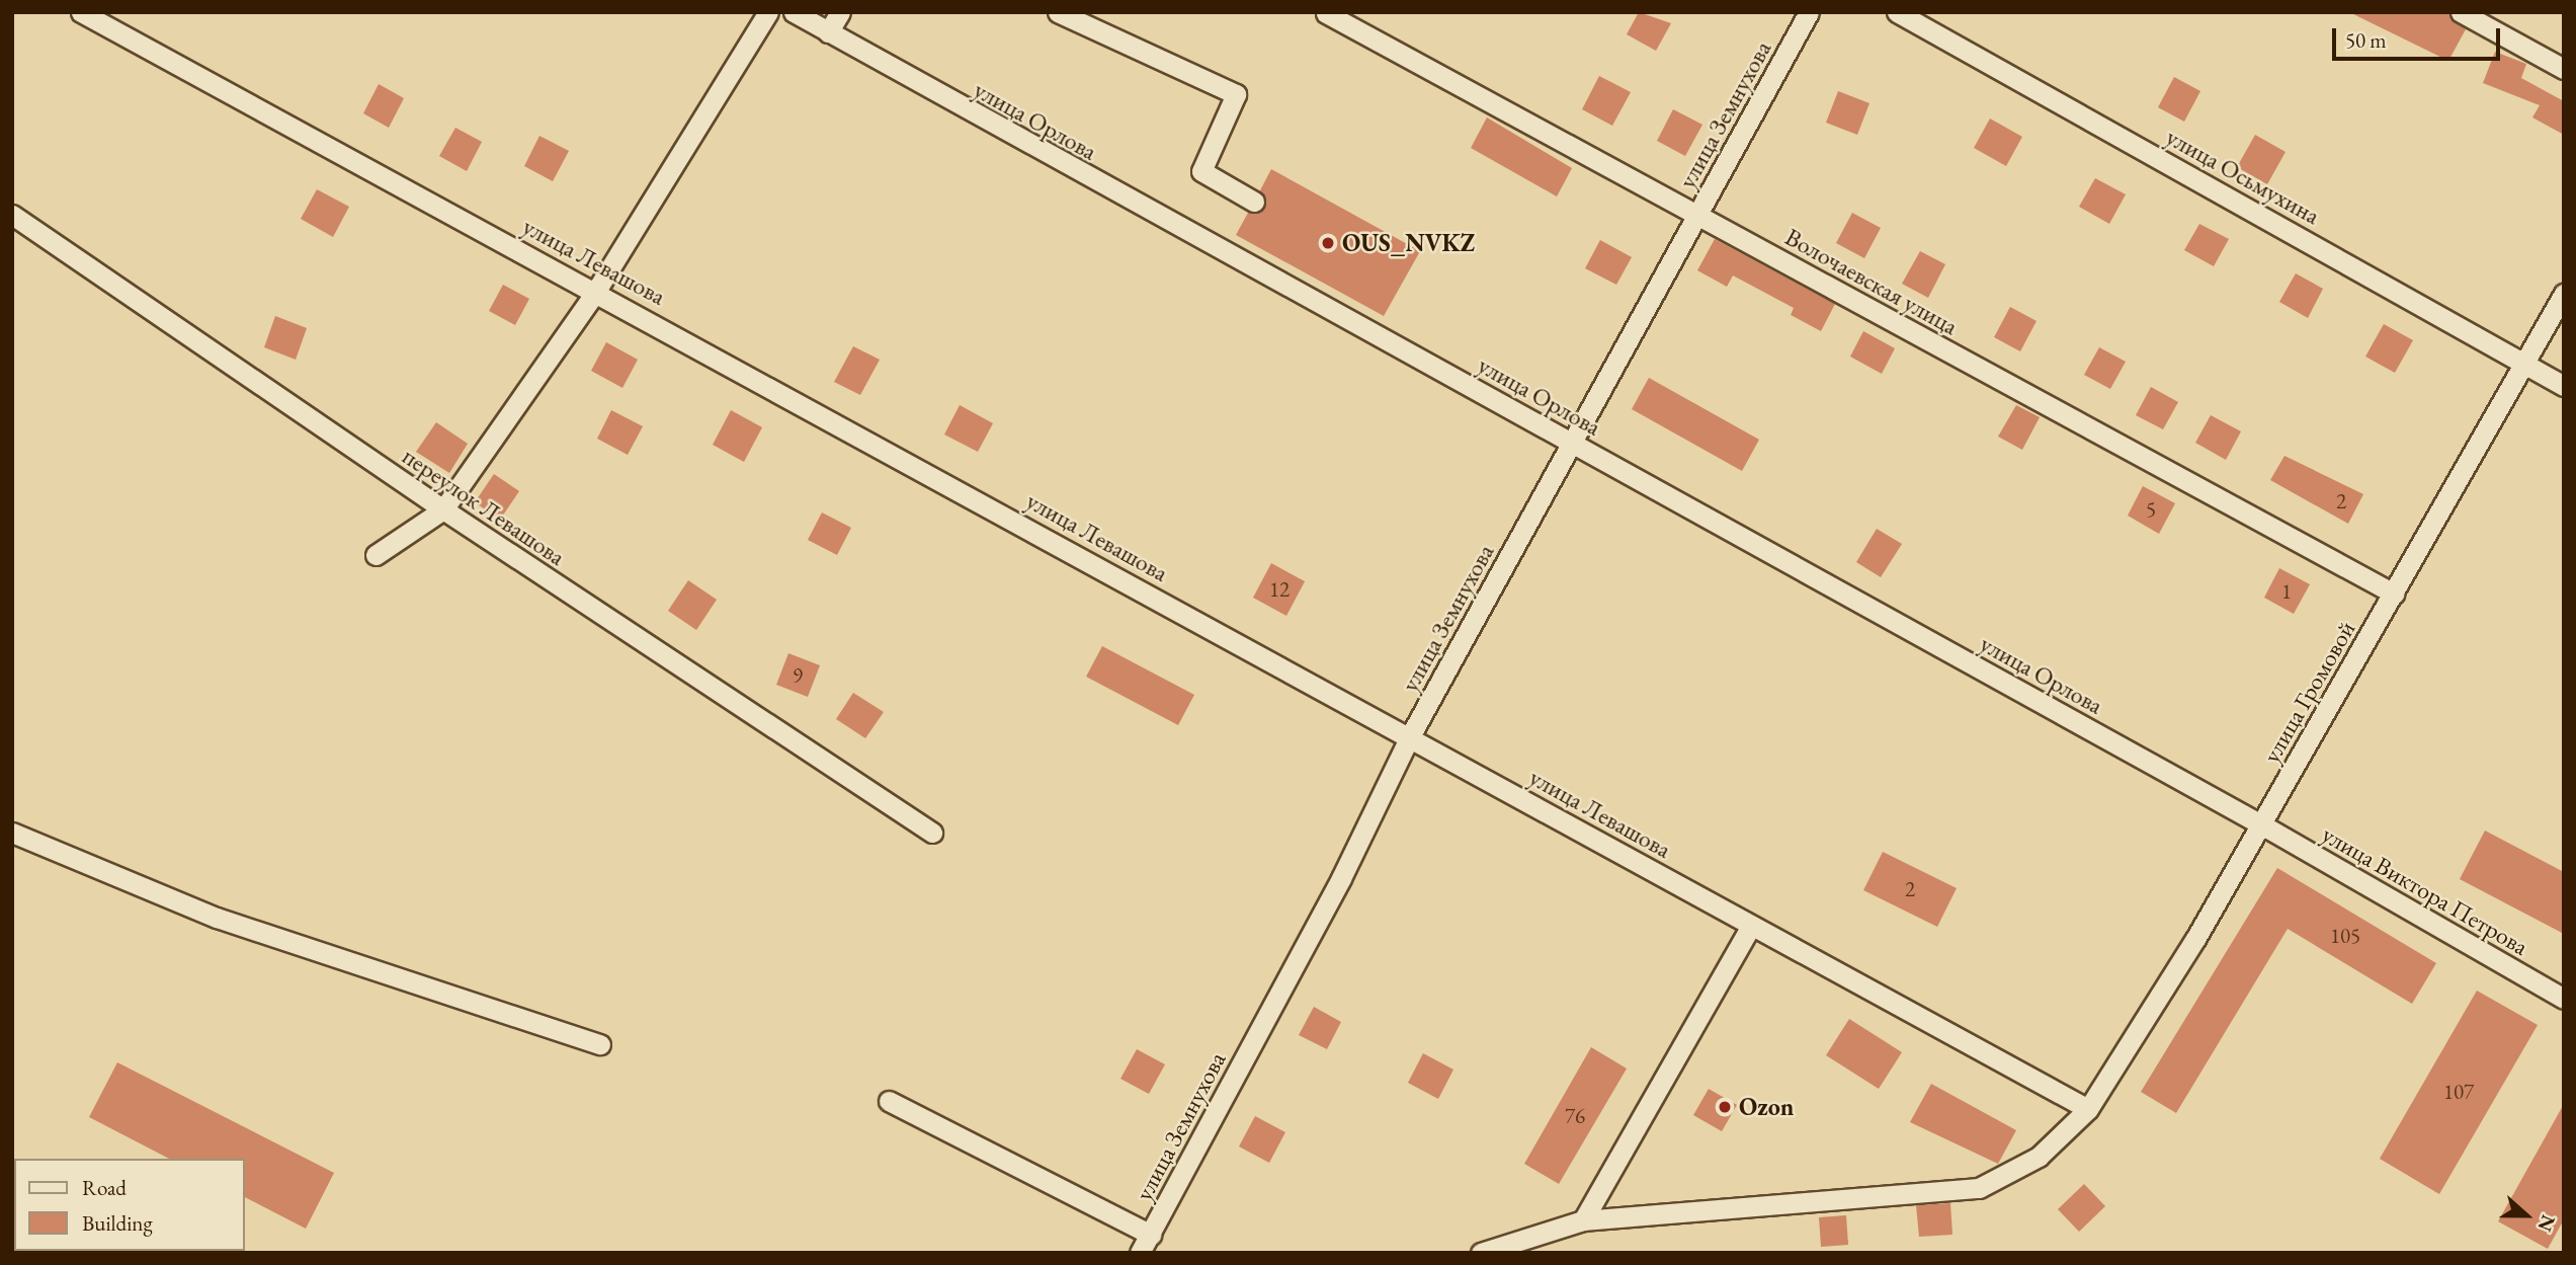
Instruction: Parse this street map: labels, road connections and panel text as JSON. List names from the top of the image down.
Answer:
{
  "streets": {
    "street": [
      "улица Земнухова",
      "улица Орлова",
      "улица Осьмухина",
      "улица Левашова",
      "Волочаевская улица",
      "переулок Левашова",
      "улица Громовой",
      "улица Виктора Петрова"
    ]
  },
  "crossings": [
    ["улица Земнухова", "улица Орлова"],
    ["улица Земнухова", "улица Левашова"],
    ["улица Земнухова", "Волочаевская улица"],
    ["улица Орлова", "улица Громовой"],
    ["улица Орлова", "улица Виктора Петрова"],
    ["улица Осьмухина", "улица Громовой"],
    ["улица Левашова", "улица Громовой"],
    ["Волочаевская улица", "улица Громовой"],
    ["улица Громовой", "улица Виктора Петрова"]
  ],
  "places": ["OUS_NVKZ", "Ozon"],
  "house_numbers": [
    "2",
    "5",
    "12",
    "1",
    "9",
    "2",
    "105",
    "107",
    "76"
  ],
  "legend": ["Road", "Building"],
  "scale_bar": "50 m",
  "north": "right"
}
